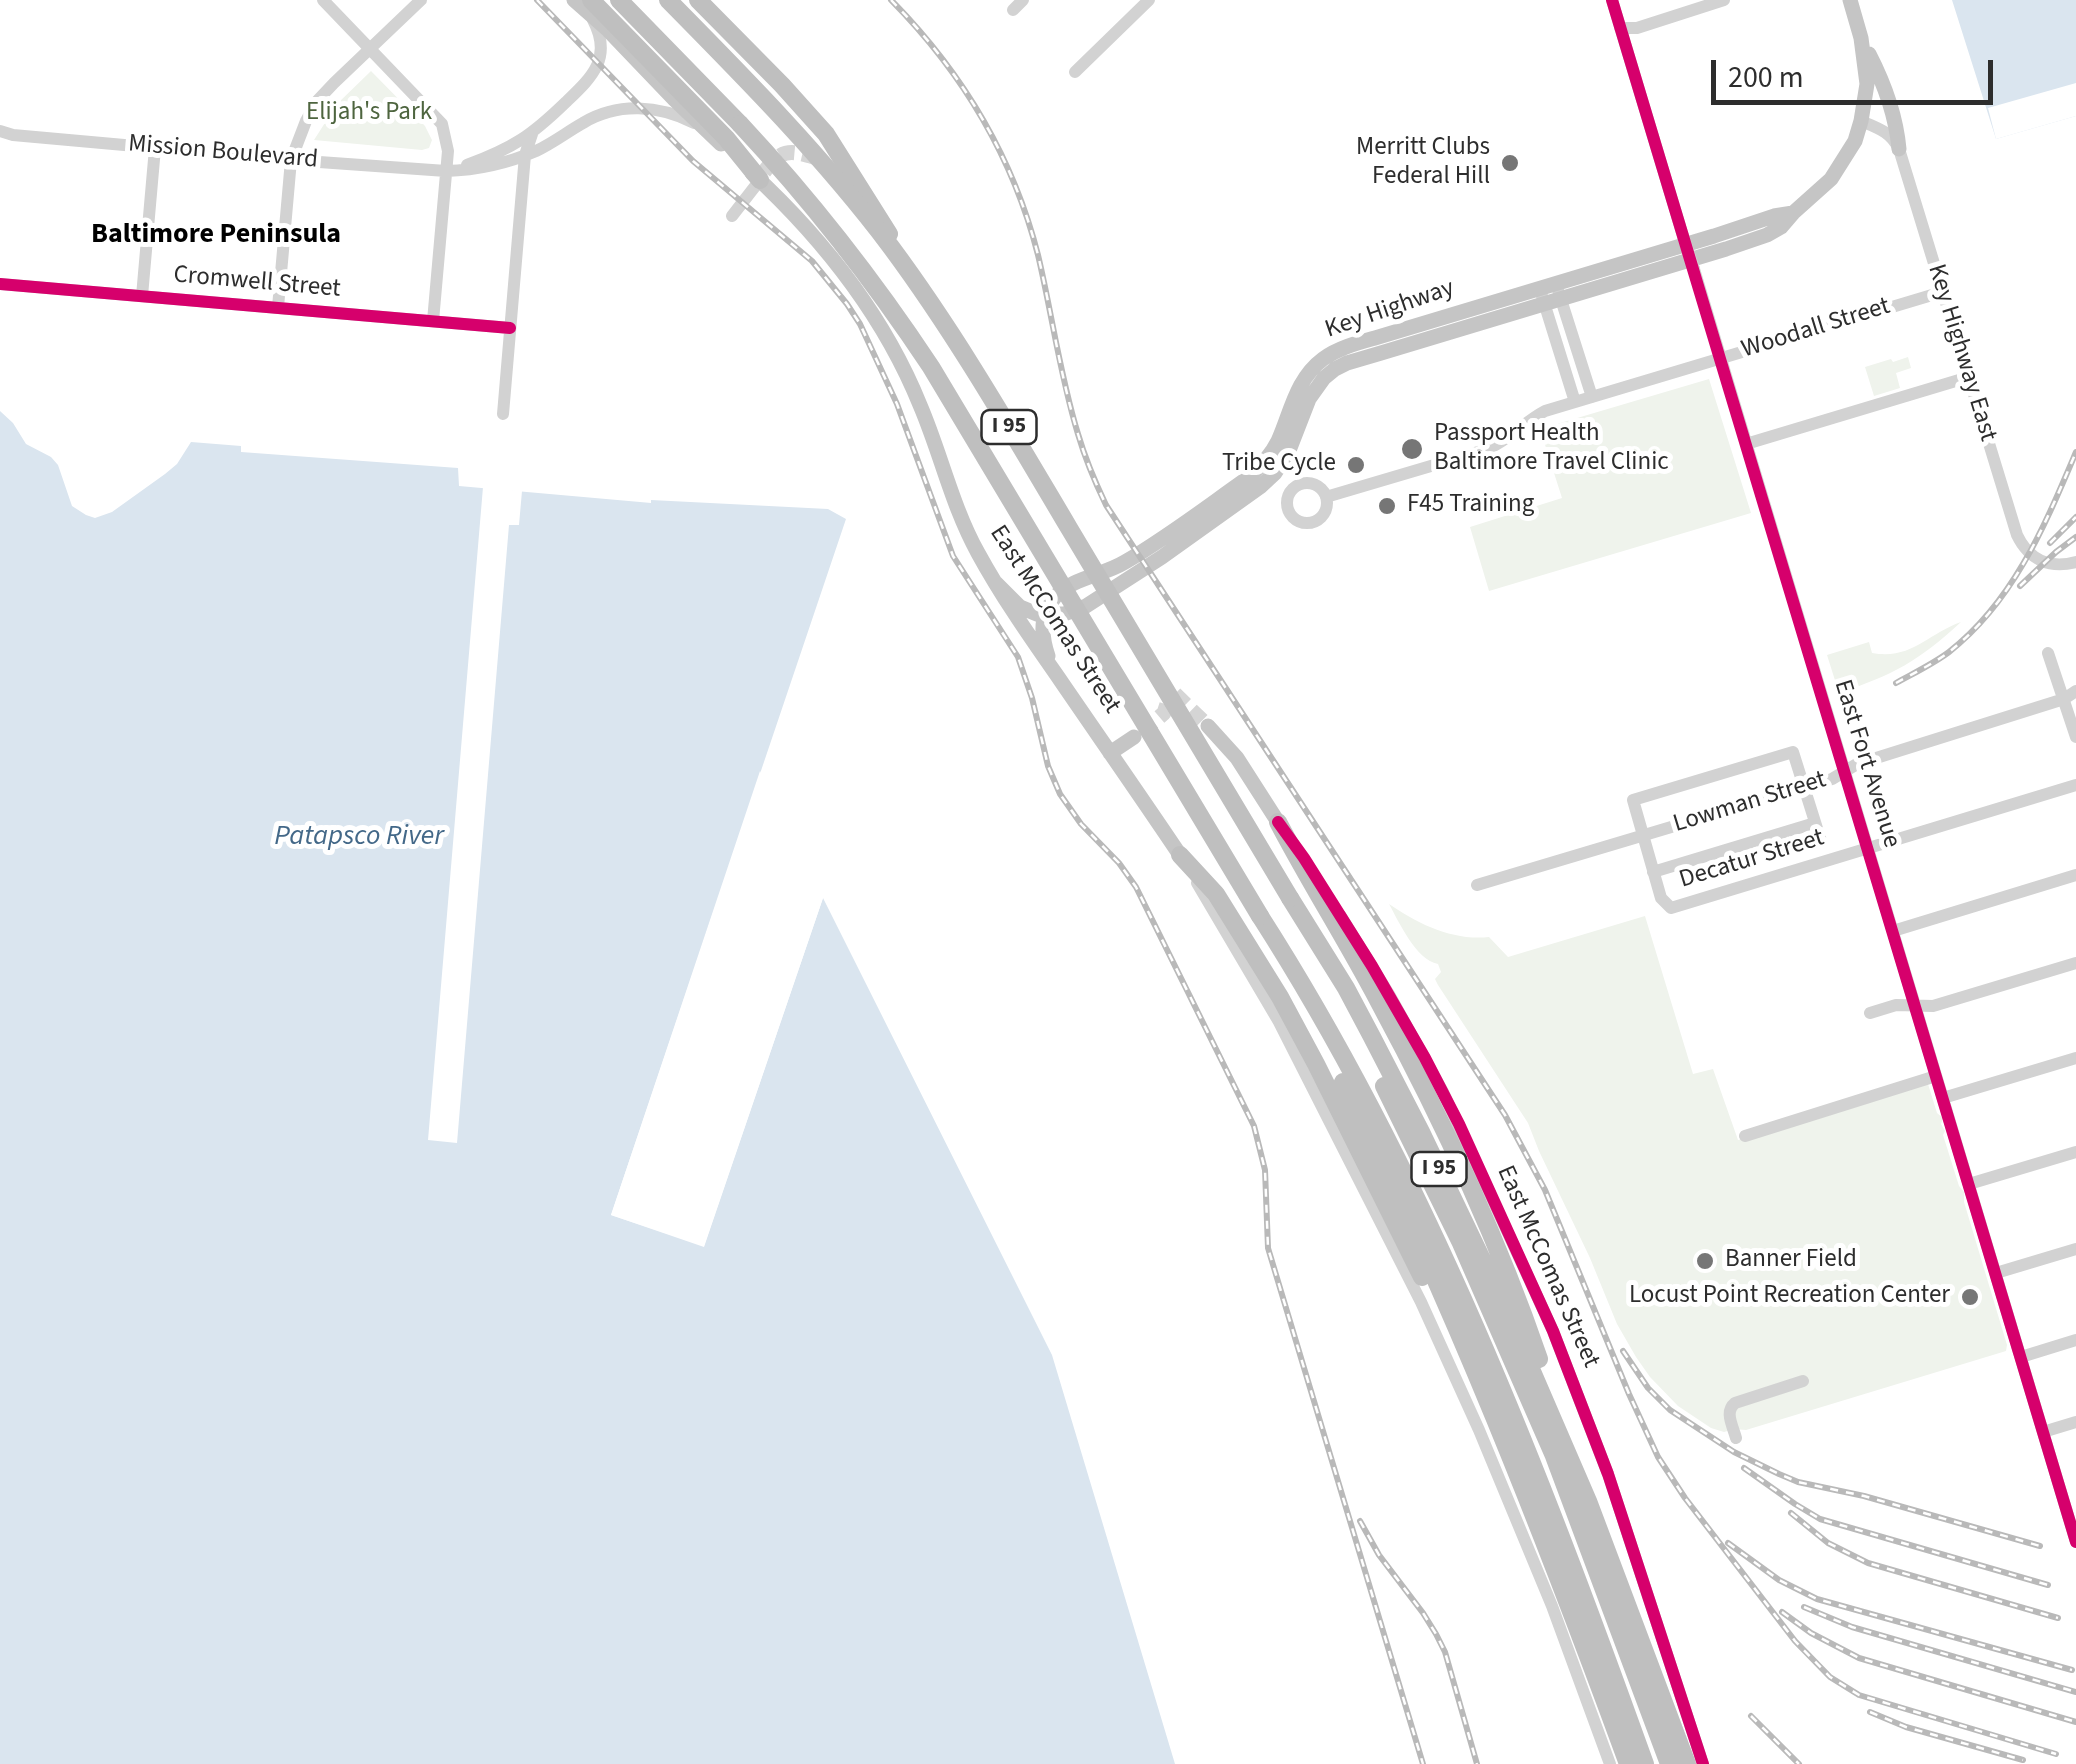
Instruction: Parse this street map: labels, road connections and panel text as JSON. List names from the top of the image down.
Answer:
{
  "streets": {
    "highway": ["I 95"],
    "main road": ["Key Highway", "East McComas Street"],
    "street": [
      "Mission Boulevard",
      "Cromwell Street",
      "Woodall Street",
      "Key Highway East",
      "East Fort Avenue",
      "Lowman Street",
      "Decatur Street"
    ]
  },
  "crossings": [
    ["Mission Boulevard", "East McComas Street"],
    ["Woodall Street", "Key Highway East"],
    ["Woodall Street", "East Fort Avenue"],
    ["East Fort Avenue", "Lowman Street"],
    ["East Fort Avenue", "Decatur Street"]
  ],
  "districts": ["Baltimore Peninsula"],
  "water": ["Patapsco River"],
  "parks": ["Elijah's Park"],
  "places": [
    "Merritt Clubs Federal Hill",
    "Passport Health Baltimore Travel Clinic",
    "Tribe Cycle",
    "F45 Training",
    "Banner Field",
    "Locust Point Recreation Center"
  ],
  "scale_bar": "200 m"
}
